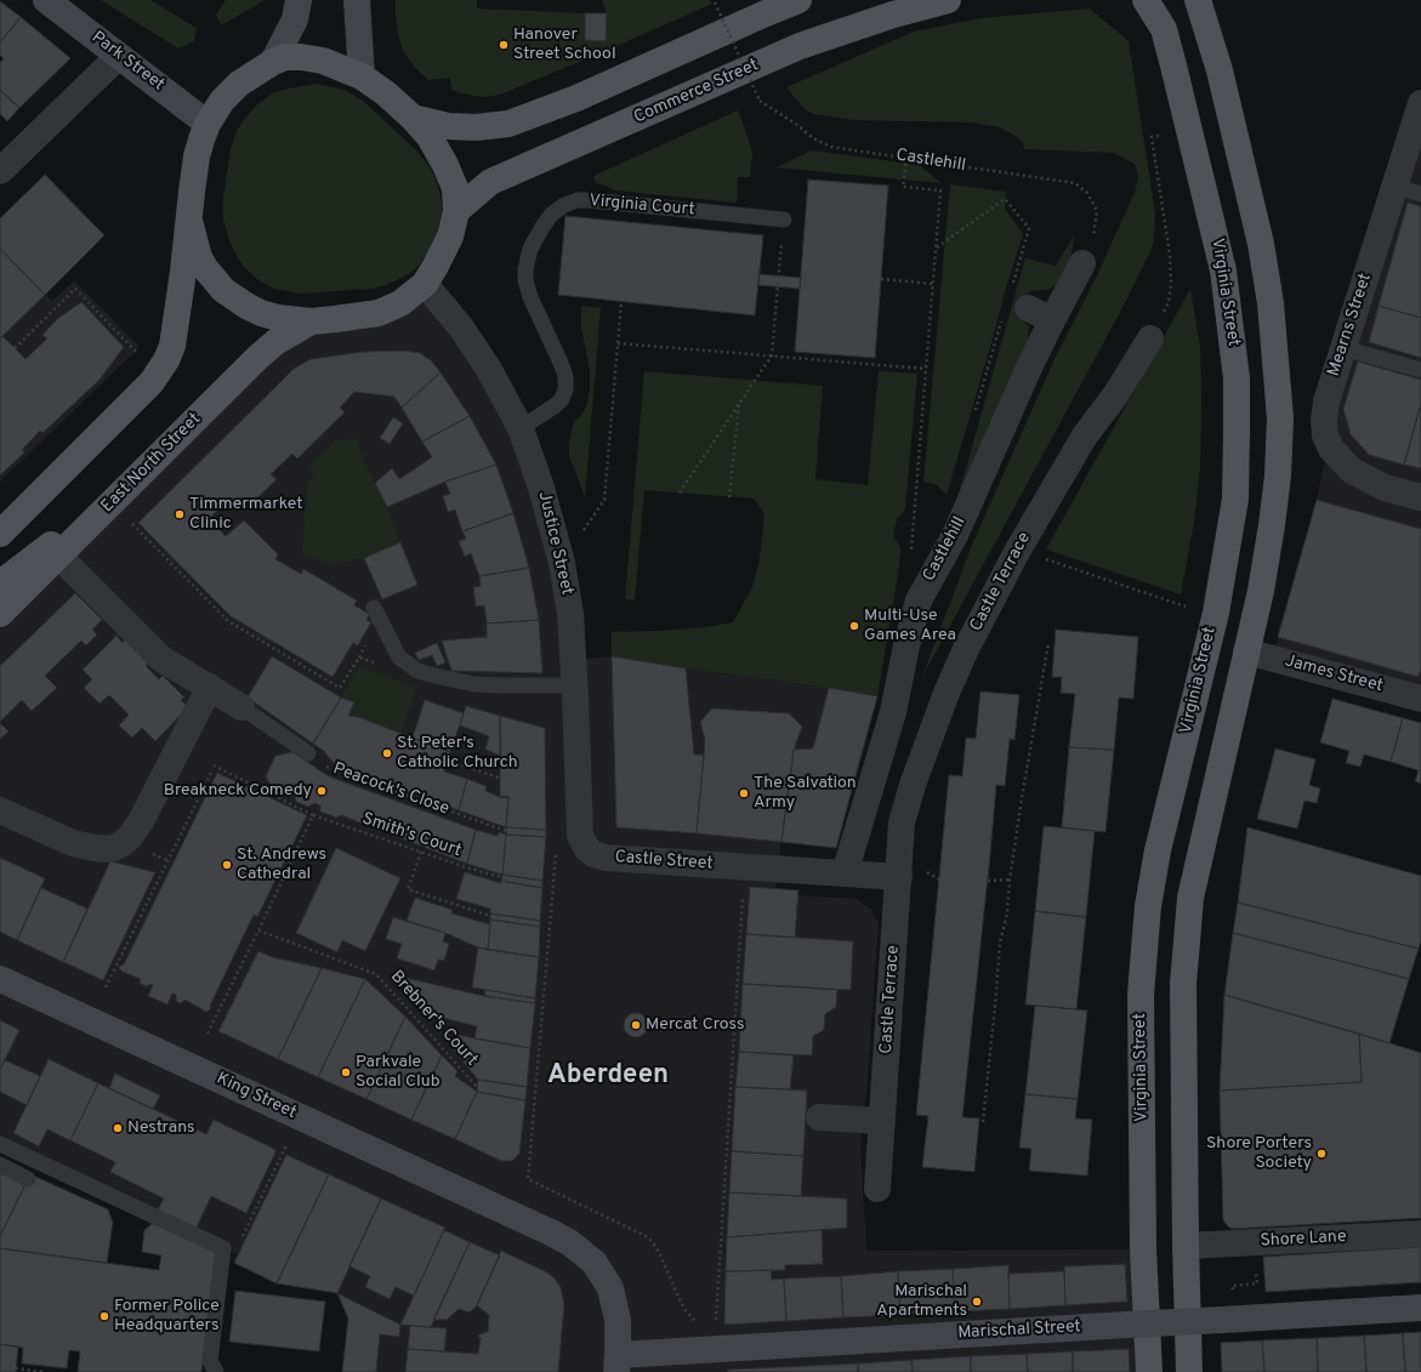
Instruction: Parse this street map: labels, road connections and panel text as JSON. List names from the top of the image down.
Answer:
{
  "streets": {
    "main road": ["Commerce Street", "Virginia Street", "East North Street"],
    "street": [
      "Park Street",
      "Castlehill",
      "Mearns Street",
      "Justice Street",
      "Castle Terrace",
      "James Street",
      "Castle Street",
      "King Street",
      "Shore Lane",
      "Marischal Street"
    ],
    "lane": ["Virginia Court"],
    "path": ["Peacock's Close", "Smith's Court", "Brebner's Court"]
  },
  "crossings": [
    ["Virginia Court", "Justice Street"],
    ["Justice Street", "Castle Street"],
    ["King Street", "Marischal Street"]
  ],
  "districts": ["Aberdeen"],
  "places": [
    "Hanover Street School",
    "Timmermarket Clinic",
    "Multi-Use Games Area",
    "St. Peter's Catholic Church",
    "Breakneck Comedy",
    "The Salvation Army",
    "St. Andrews Cathedral",
    "Mercat Cross",
    "Parkvale Social Club",
    "Nestrans",
    "Shore Porters Society",
    "Marischal Apartments",
    "Former Police Headquarters"
  ]
}
